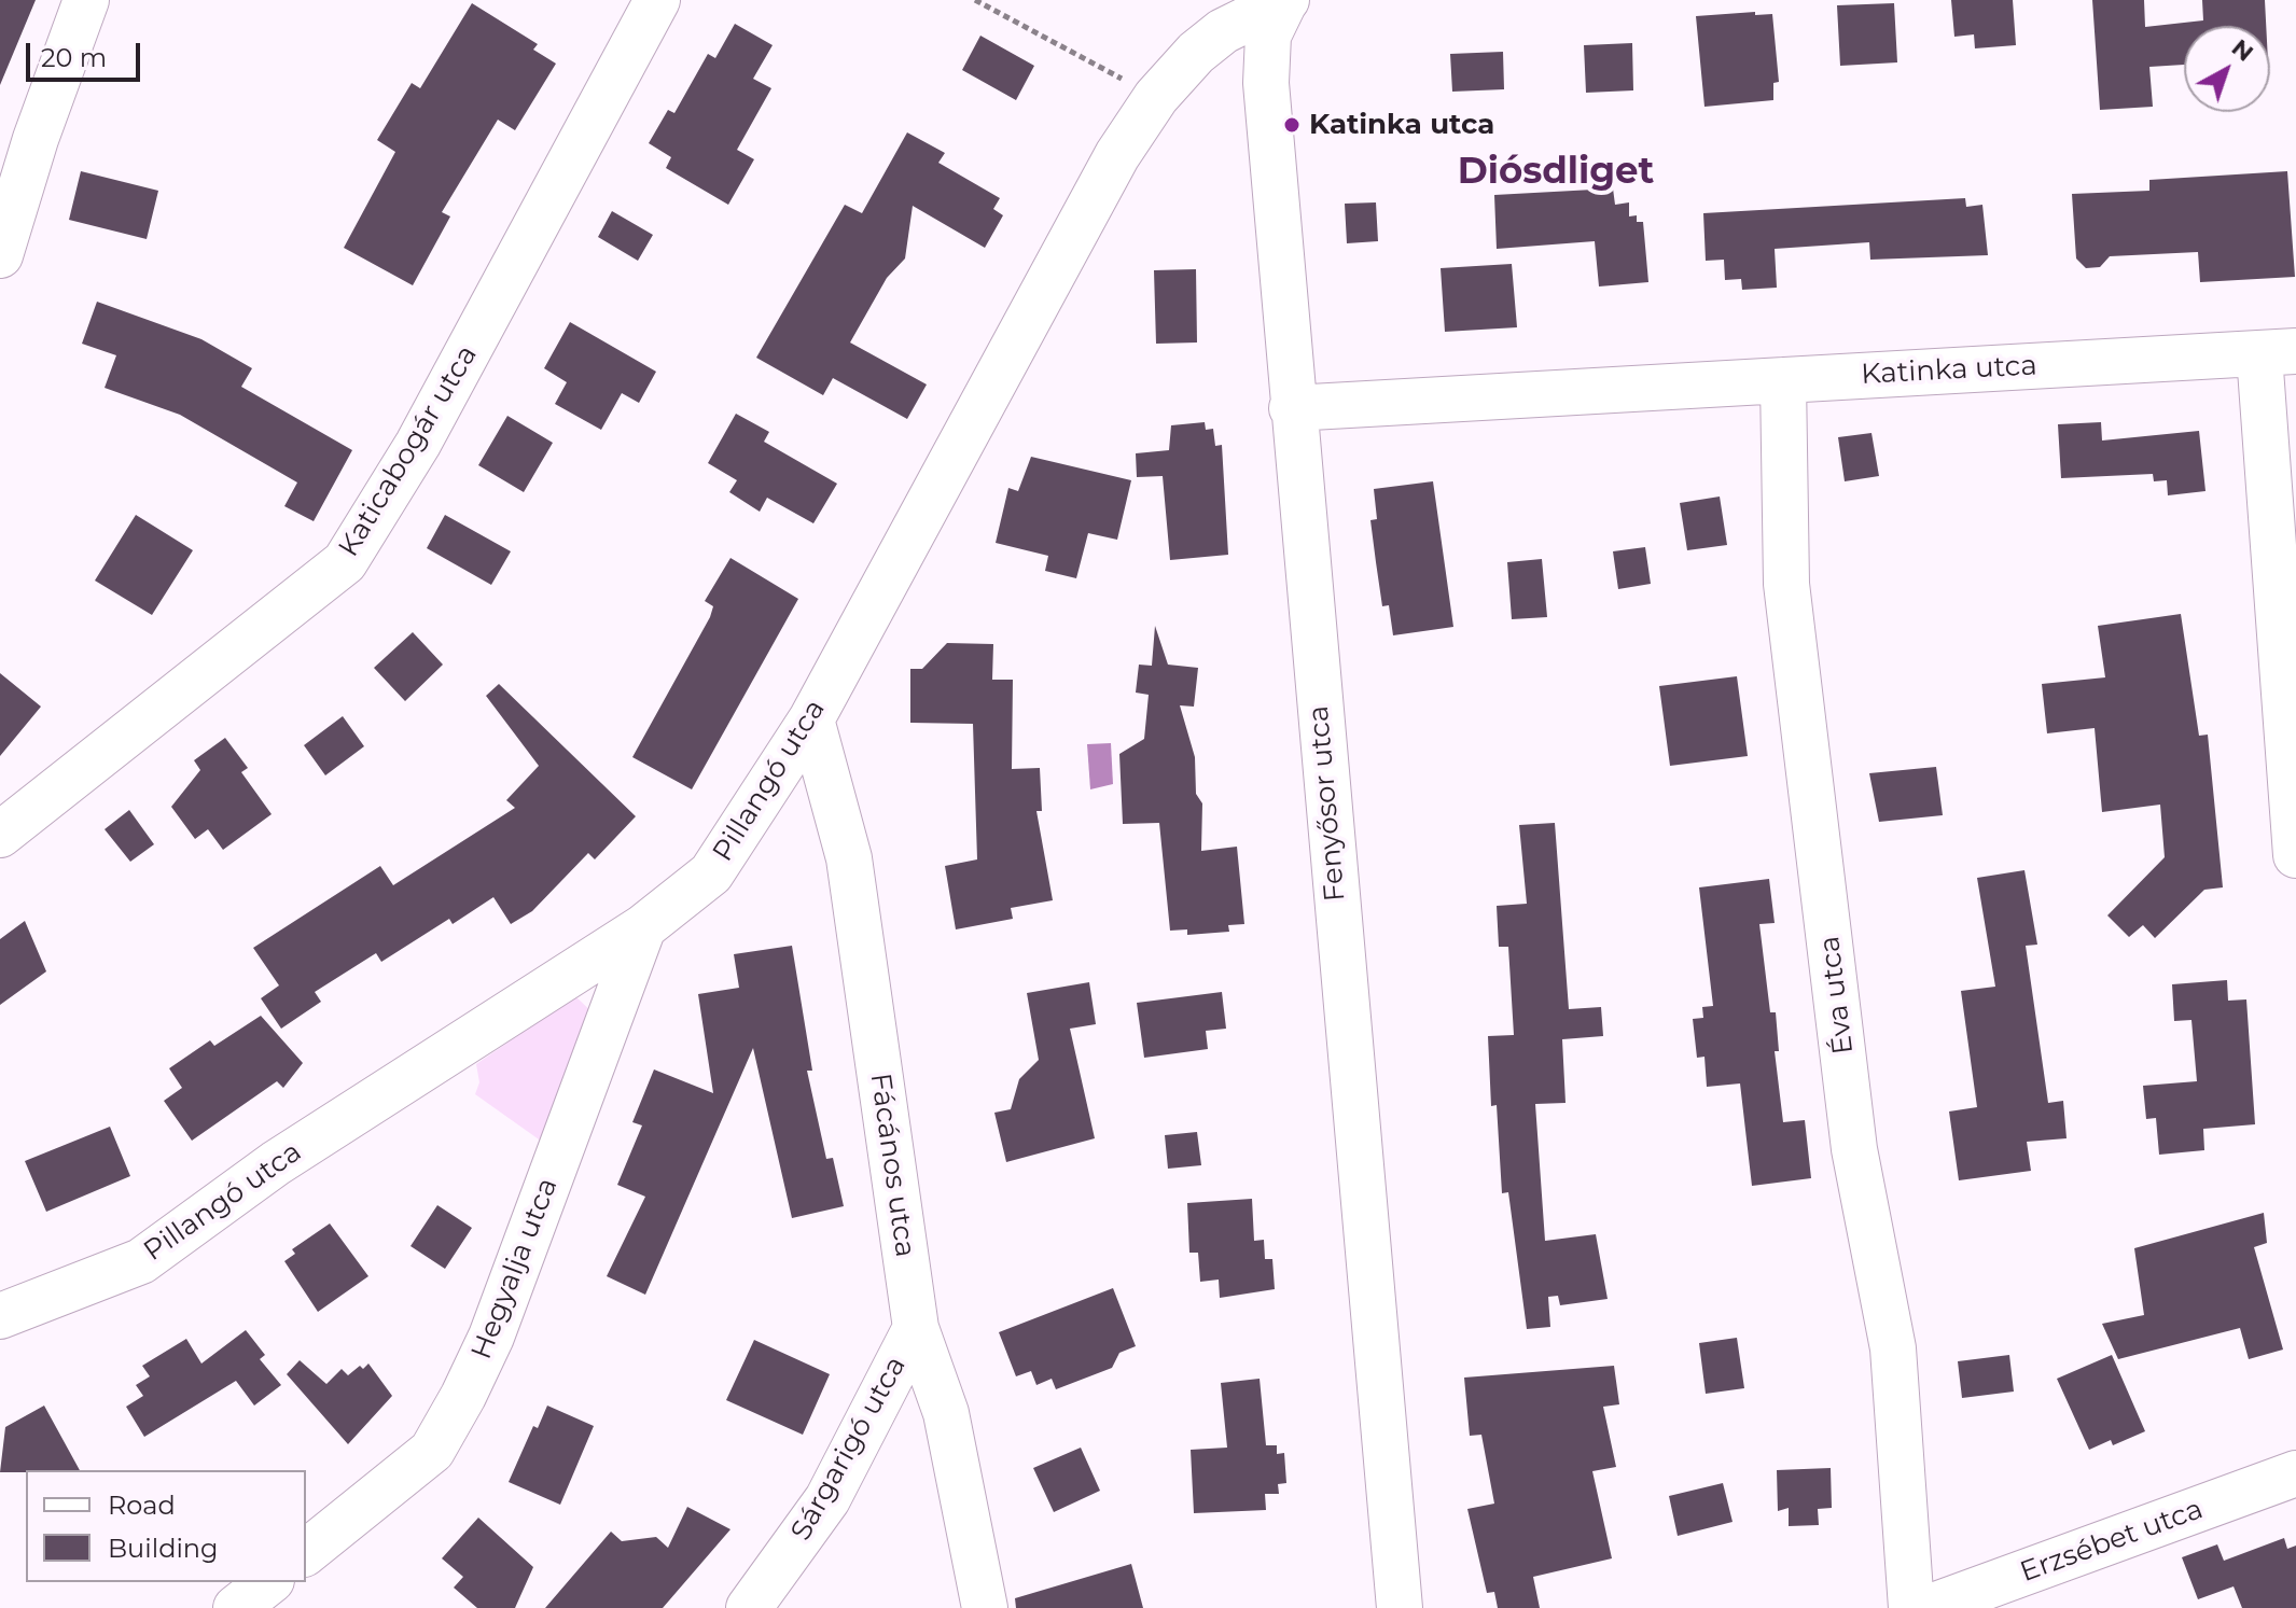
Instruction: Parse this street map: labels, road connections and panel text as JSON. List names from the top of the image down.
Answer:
{
  "streets": {
    "street": [
      "Katinka utca",
      "Katicabogár utca",
      "Pillangó utca",
      "Fenyősor utca",
      "Éva utca",
      "Fácános utca",
      "Hegyalja utca",
      "Sárgarigó utca",
      "Erzsébet utca"
    ]
  },
  "crossings": [
    ["Katinka utca", "Fenyősor utca"],
    ["Katinka utca", "Éva utca"],
    ["Pillangó utca", "Fenyősor utca"],
    ["Pillangó utca", "Fácános utca"],
    ["Pillangó utca", "Hegyalja utca"],
    ["Fácános utca", "Sárgarigó utca"]
  ],
  "districts": ["Diósdliget"],
  "places": ["Katinka utca"],
  "legend": ["Road", "Building"],
  "scale_bar": "20 m",
  "north": "top right"
}
